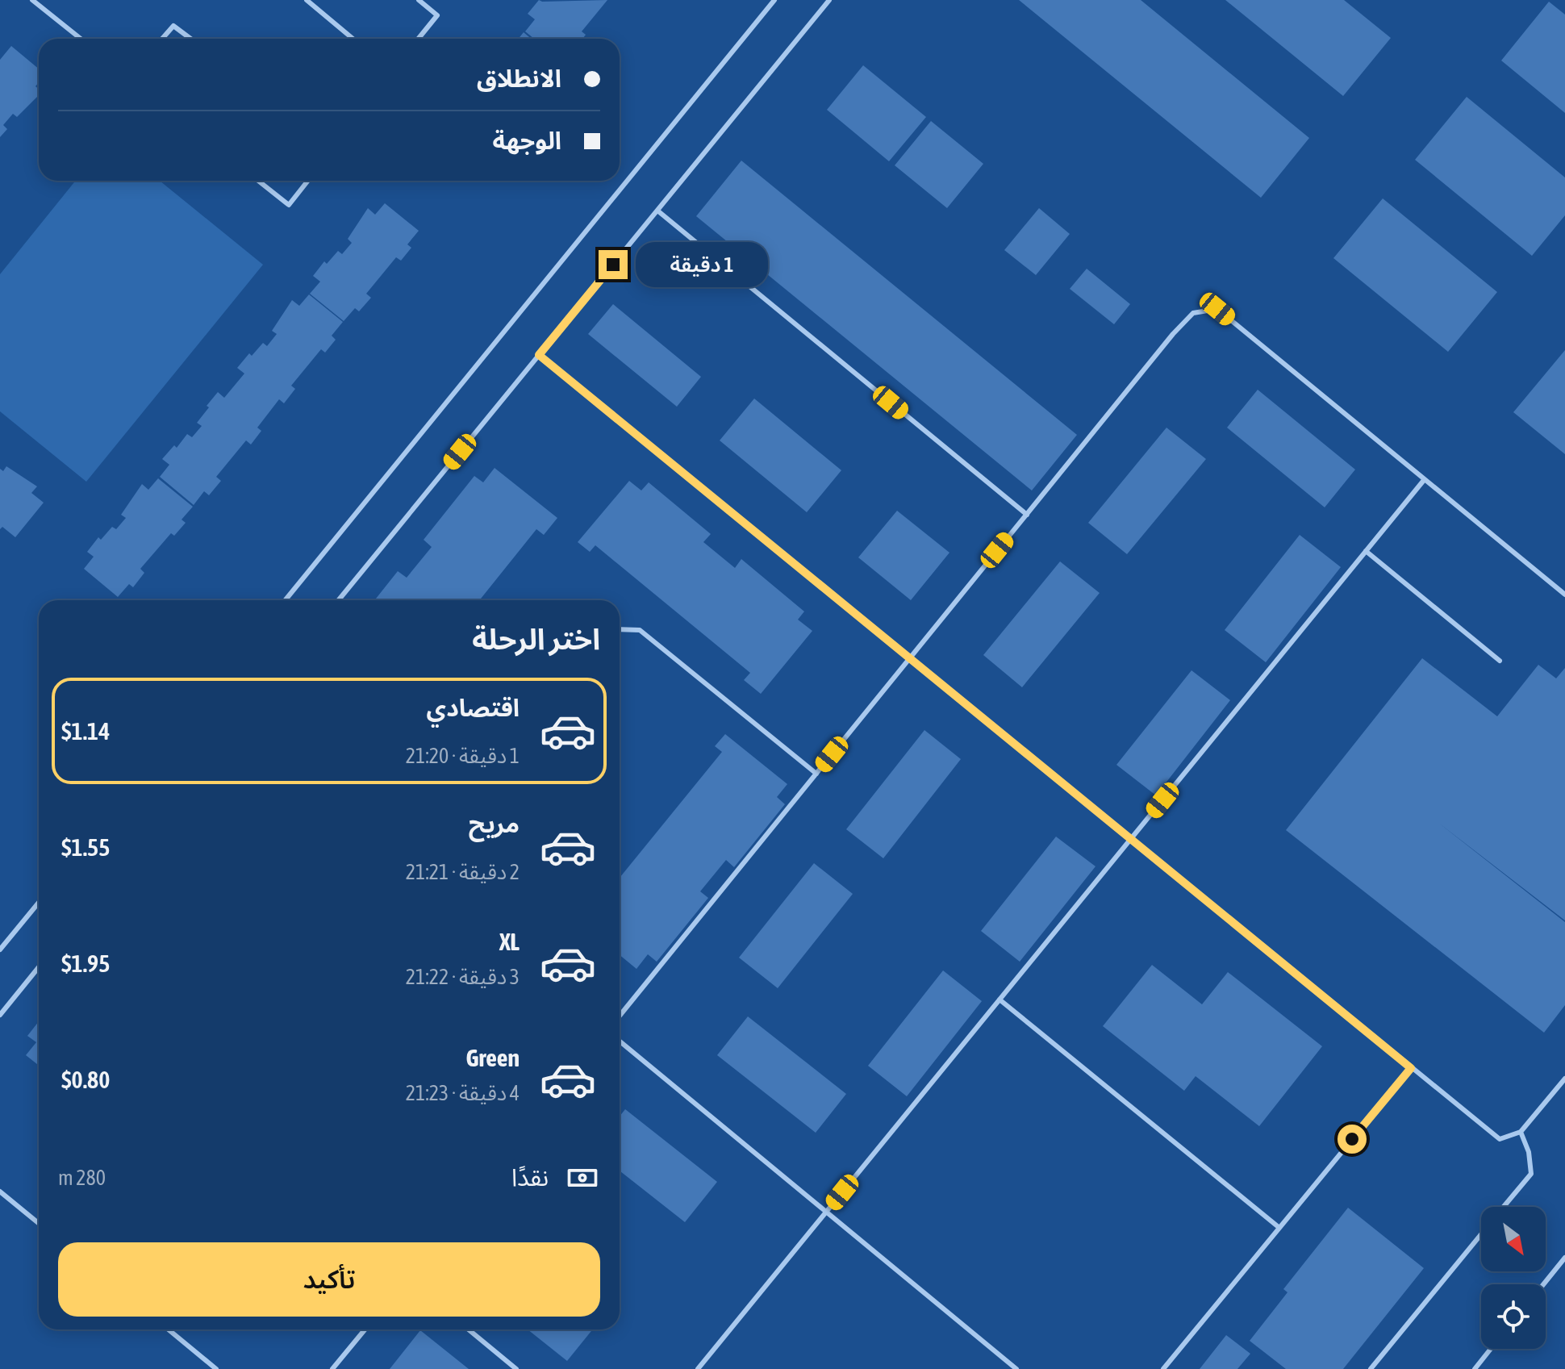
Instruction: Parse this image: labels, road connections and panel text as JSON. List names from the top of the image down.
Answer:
{
  "north": "bottom right",
  "page": {
    "banner": ["الانطلاق", "الوجهة"],
    "bubble": "1 دقيقة",
    "heading": "اختر الرحلة",
    "list": [
      {
        "name": "اقتصادي",
        "note": "1 دقيقة · 21:20",
        "value": "$1.14"
      },
      {
        "name": "مريح",
        "note": "2 دقيقة · 21:21",
        "value": "$1.55"
      },
      {
        "name": "XL",
        "note": "3 دقيقة · 21:22",
        "value": "$1.95"
      },
      {
        "name": "Green",
        "note": "4 دقيقة · 21:23",
        "value": "$0.80"
      }
    ],
    "pay": ["نقدًا", "280 m"],
    "buttons": "تأكيد"
  }
}
